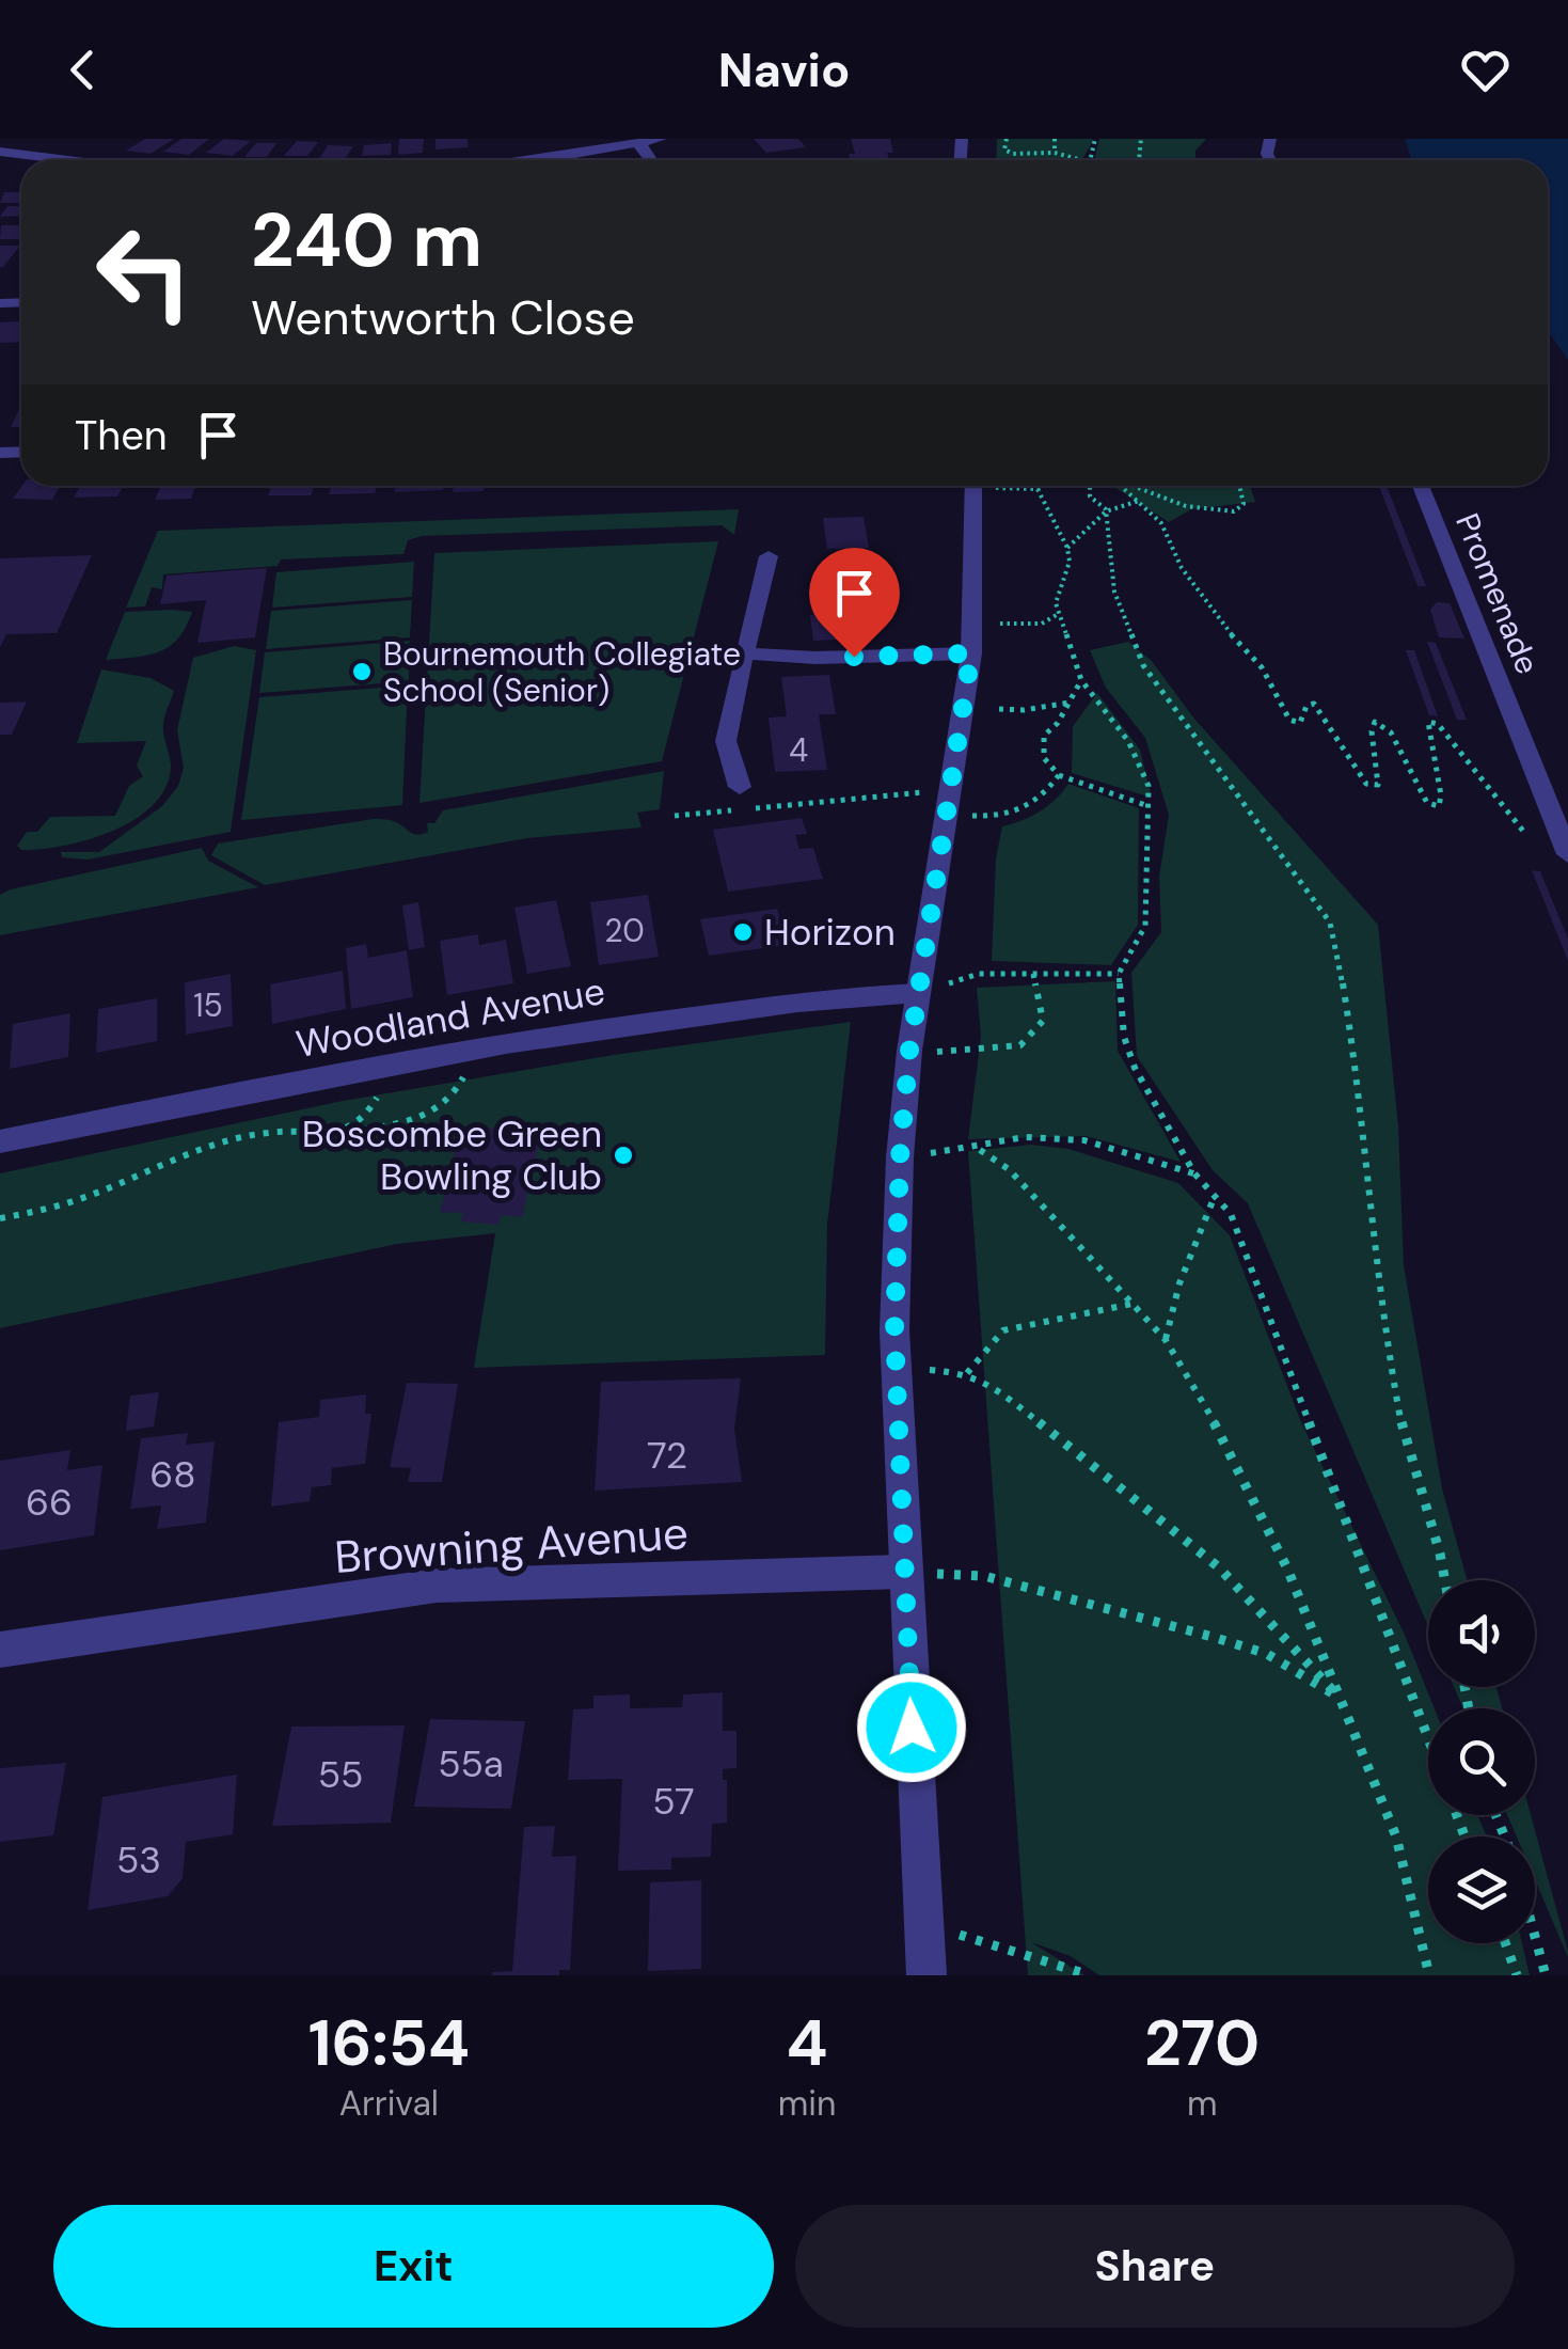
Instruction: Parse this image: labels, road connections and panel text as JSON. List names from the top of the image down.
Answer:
{
  "streets": {
    "street": ["Promenade", "Woodland Avenue", "Browning Avenue"]
  },
  "places": ["Bournemouth Collegiate School (Senior)", "Horizon", "Boscombe Green Bowling Club"],
  "house_numbers": [
    "4",
    "20",
    "15",
    "72",
    "68",
    "66",
    "55a",
    "55",
    "57",
    "53"
  ],
  "page": {
    "header": "Navio",
    "turn": ["240 m", "Wentworth Close"],
    "then": "Then",
    "eta": [
      "16:54",
      "Arrival",
      "4",
      "min",
      "270",
      "m"
    ],
    "buttons": ["Exit", "Share"]
  }
}
